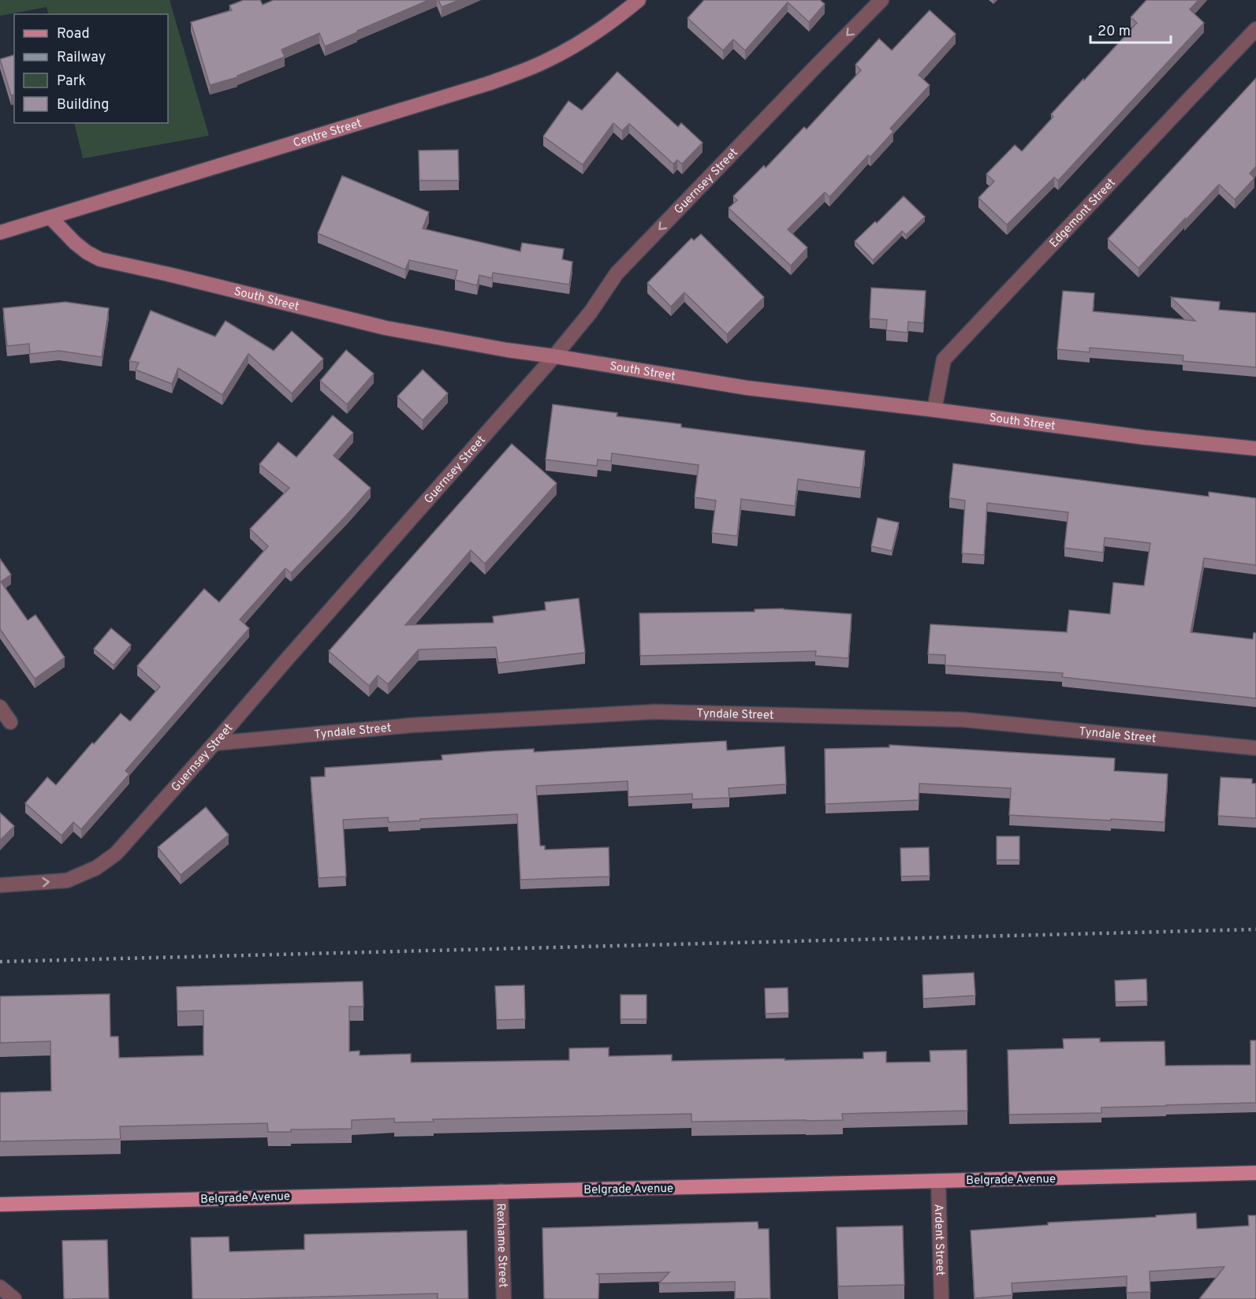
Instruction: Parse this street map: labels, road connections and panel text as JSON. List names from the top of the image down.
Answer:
{
  "streets": {
    "main road": ["Belgrade Avenue"],
    "street": [
      "Centre Street",
      "Guernsey Street",
      "Edgemont Street",
      "South Street",
      "Tyndale Street",
      "Ardent Street",
      "Rexhame Street"
    ]
  },
  "crossings": [
    ["Centre Street", "South Street"],
    ["Guernsey Street", "South Street"],
    ["Guernsey Street", "Tyndale Street"],
    ["Edgemont Street", "South Street"],
    ["Belgrade Avenue", "Ardent Street"],
    ["Belgrade Avenue", "Rexhame Street"]
  ],
  "legend": [
    "Road",
    "Railway",
    "Park",
    "Building"
  ],
  "scale_bar": "20 m"
}
